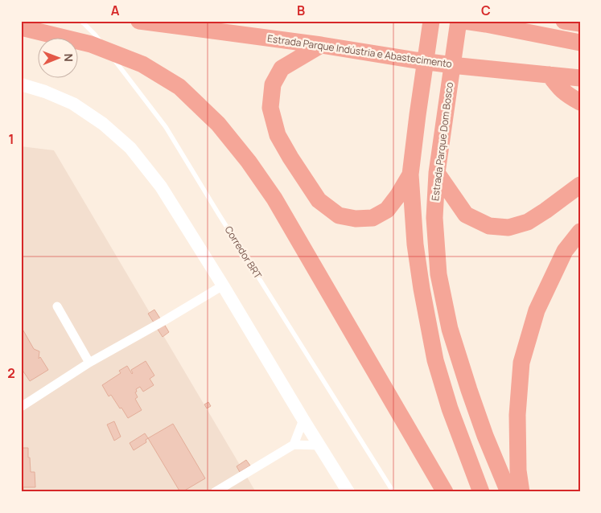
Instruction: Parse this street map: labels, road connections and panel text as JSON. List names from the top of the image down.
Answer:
{
  "streets": {
    "highway": ["Estrada Parque Indústria e Abastecimento", "Estrada Parque Dom Bosco"],
    "lane": ["Corredor BRT"]
  },
  "north": "right",
  "grid": {
    "columns": ["A", "B", "C"],
    "rows": ["1", "2"]
  }
}
